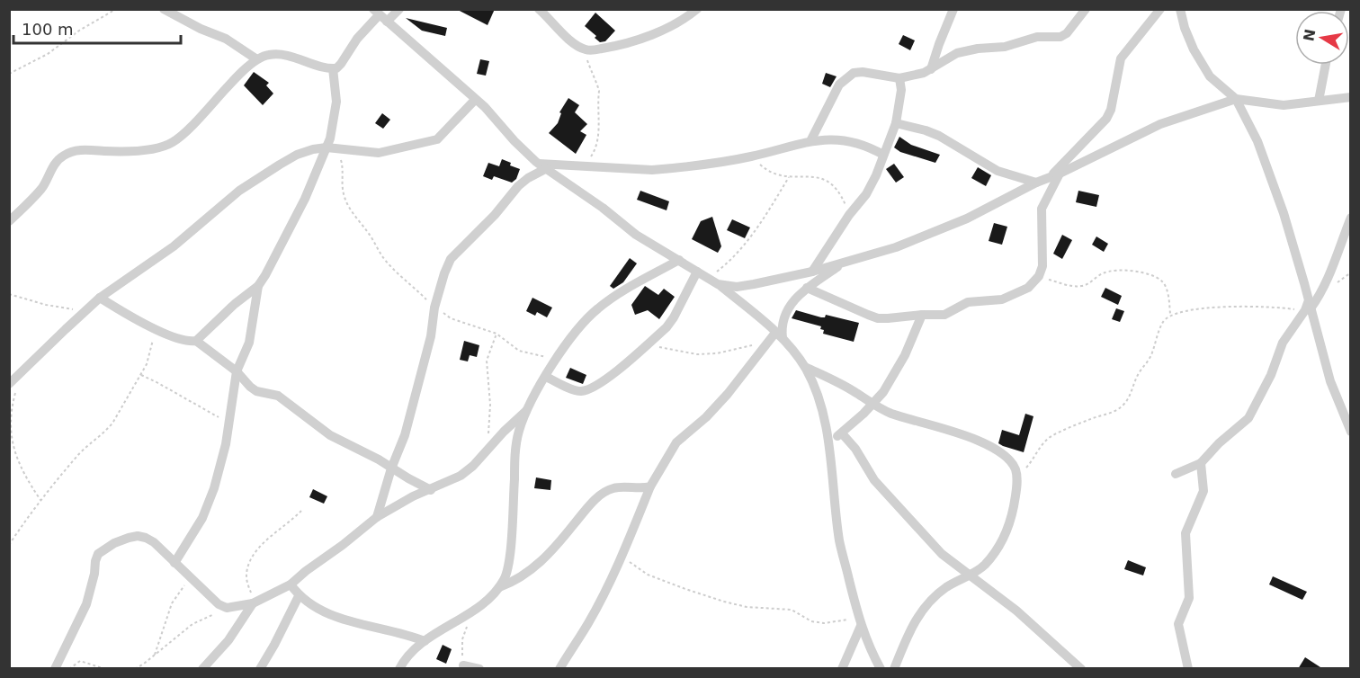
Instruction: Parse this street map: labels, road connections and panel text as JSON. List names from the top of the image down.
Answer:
{
  "scale_bar": "100 m",
  "north": "left"
}
